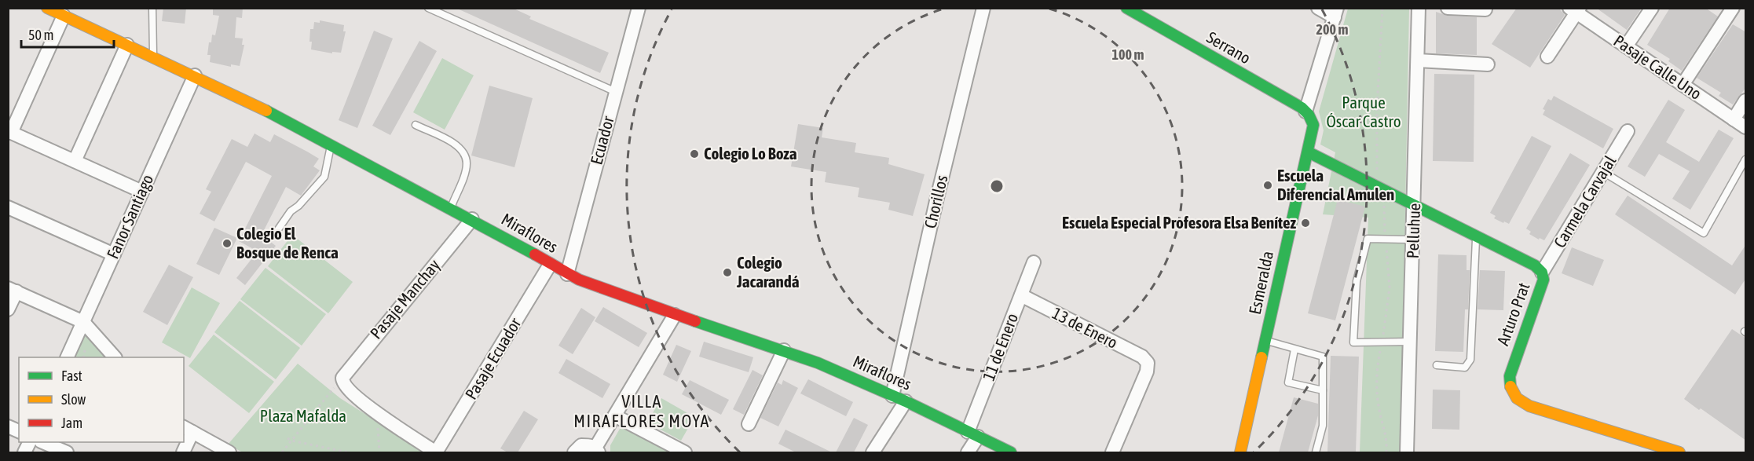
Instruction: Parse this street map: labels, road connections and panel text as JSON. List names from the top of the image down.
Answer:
{
  "streets": {
    "street": [
      "Serrano",
      "Pasaje Calle Uno",
      "Ecuador",
      "Chorillos",
      "Carmela Carvajal",
      "Fanor Santiago",
      "Pelluhue",
      "Miraflores",
      "Esmeralda",
      "Pasaje Manchay",
      "Arturo Prat",
      "13 de Enero",
      "11 de Enero",
      "Pasaje Ecuador"
    ]
  },
  "crossings": [
    ["Serrano", "Esmeralda"],
    ["Ecuador", "Miraflores"],
    ["Chorillos", "Miraflores"],
    ["Carmela Carvajal", "Arturo Prat"],
    ["Fanor Santiago", "Miraflores"],
    ["Pelluhue", "Arturo Prat"],
    ["Miraflores", "Pasaje Manchay"],
    ["Miraflores", "11 de Enero"],
    ["Miraflores", "Pasaje Ecuador"],
    ["Esmeralda", "Arturo Prat"],
    ["13 de Enero", "11 de Enero"]
  ],
  "districts": ["VILLA MIRAFLORES MOYA"],
  "parks": ["Parque Óscar Castro", "Plaza Mafalda"],
  "places": [
    "Colegio Lo Boza",
    "Escuela Diferencial Amulen",
    "Escuela Especial Profesora Elsa Benítez",
    "Colegio El Bosque de Renca",
    "Colegio Jacarandá"
  ],
  "legend": ["Fast", "Slow", "Jam"],
  "scale_bar": "50 m",
  "rings": ["200 m", "100 m"]
}
